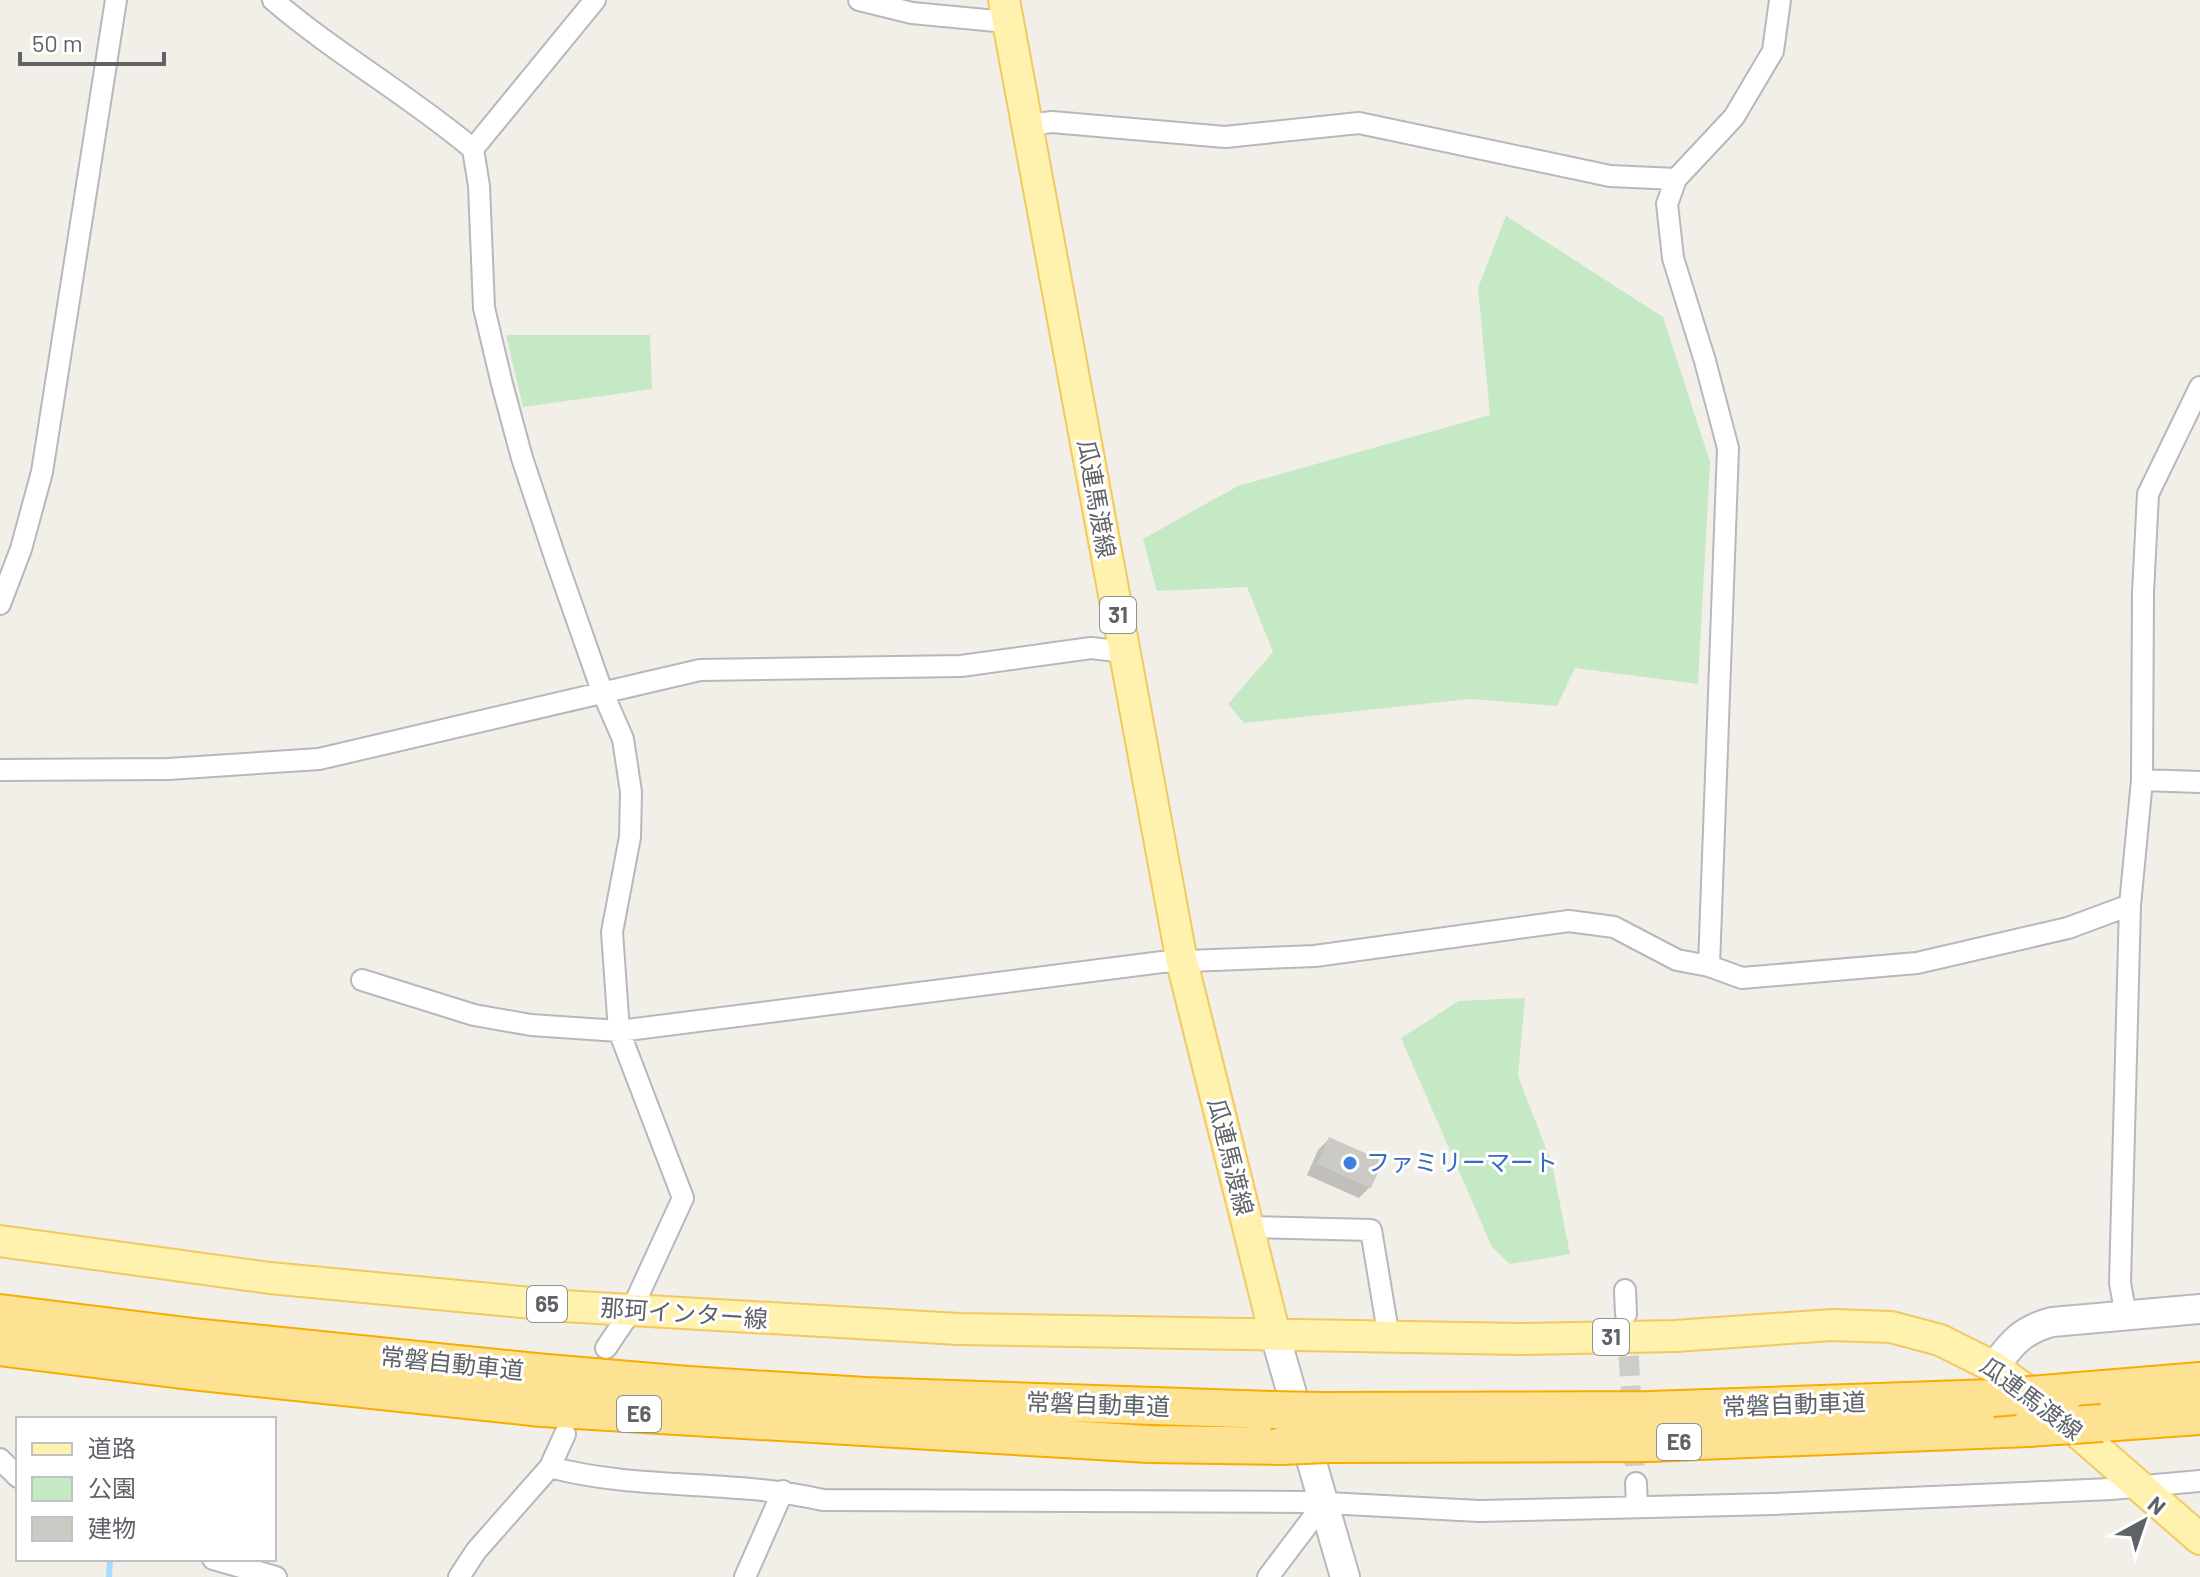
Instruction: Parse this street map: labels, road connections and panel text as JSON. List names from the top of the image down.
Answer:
{
  "streets": {
    "highway": ["常磐自動車道", "E6"],
    "main road": [
      "瓜連馬渡線",
      "31",
      "65",
      "那珂インター線"
    ]
  },
  "crossings": [
    ["瓜連馬渡線", "那珂インター線"],
    ["瓜連馬渡線", "常磐自動車道"]
  ],
  "places": ["ファミリーマート"],
  "legend": ["道路", "公園", "建物"],
  "scale_bar": "50 m",
  "north": "top right"
}
